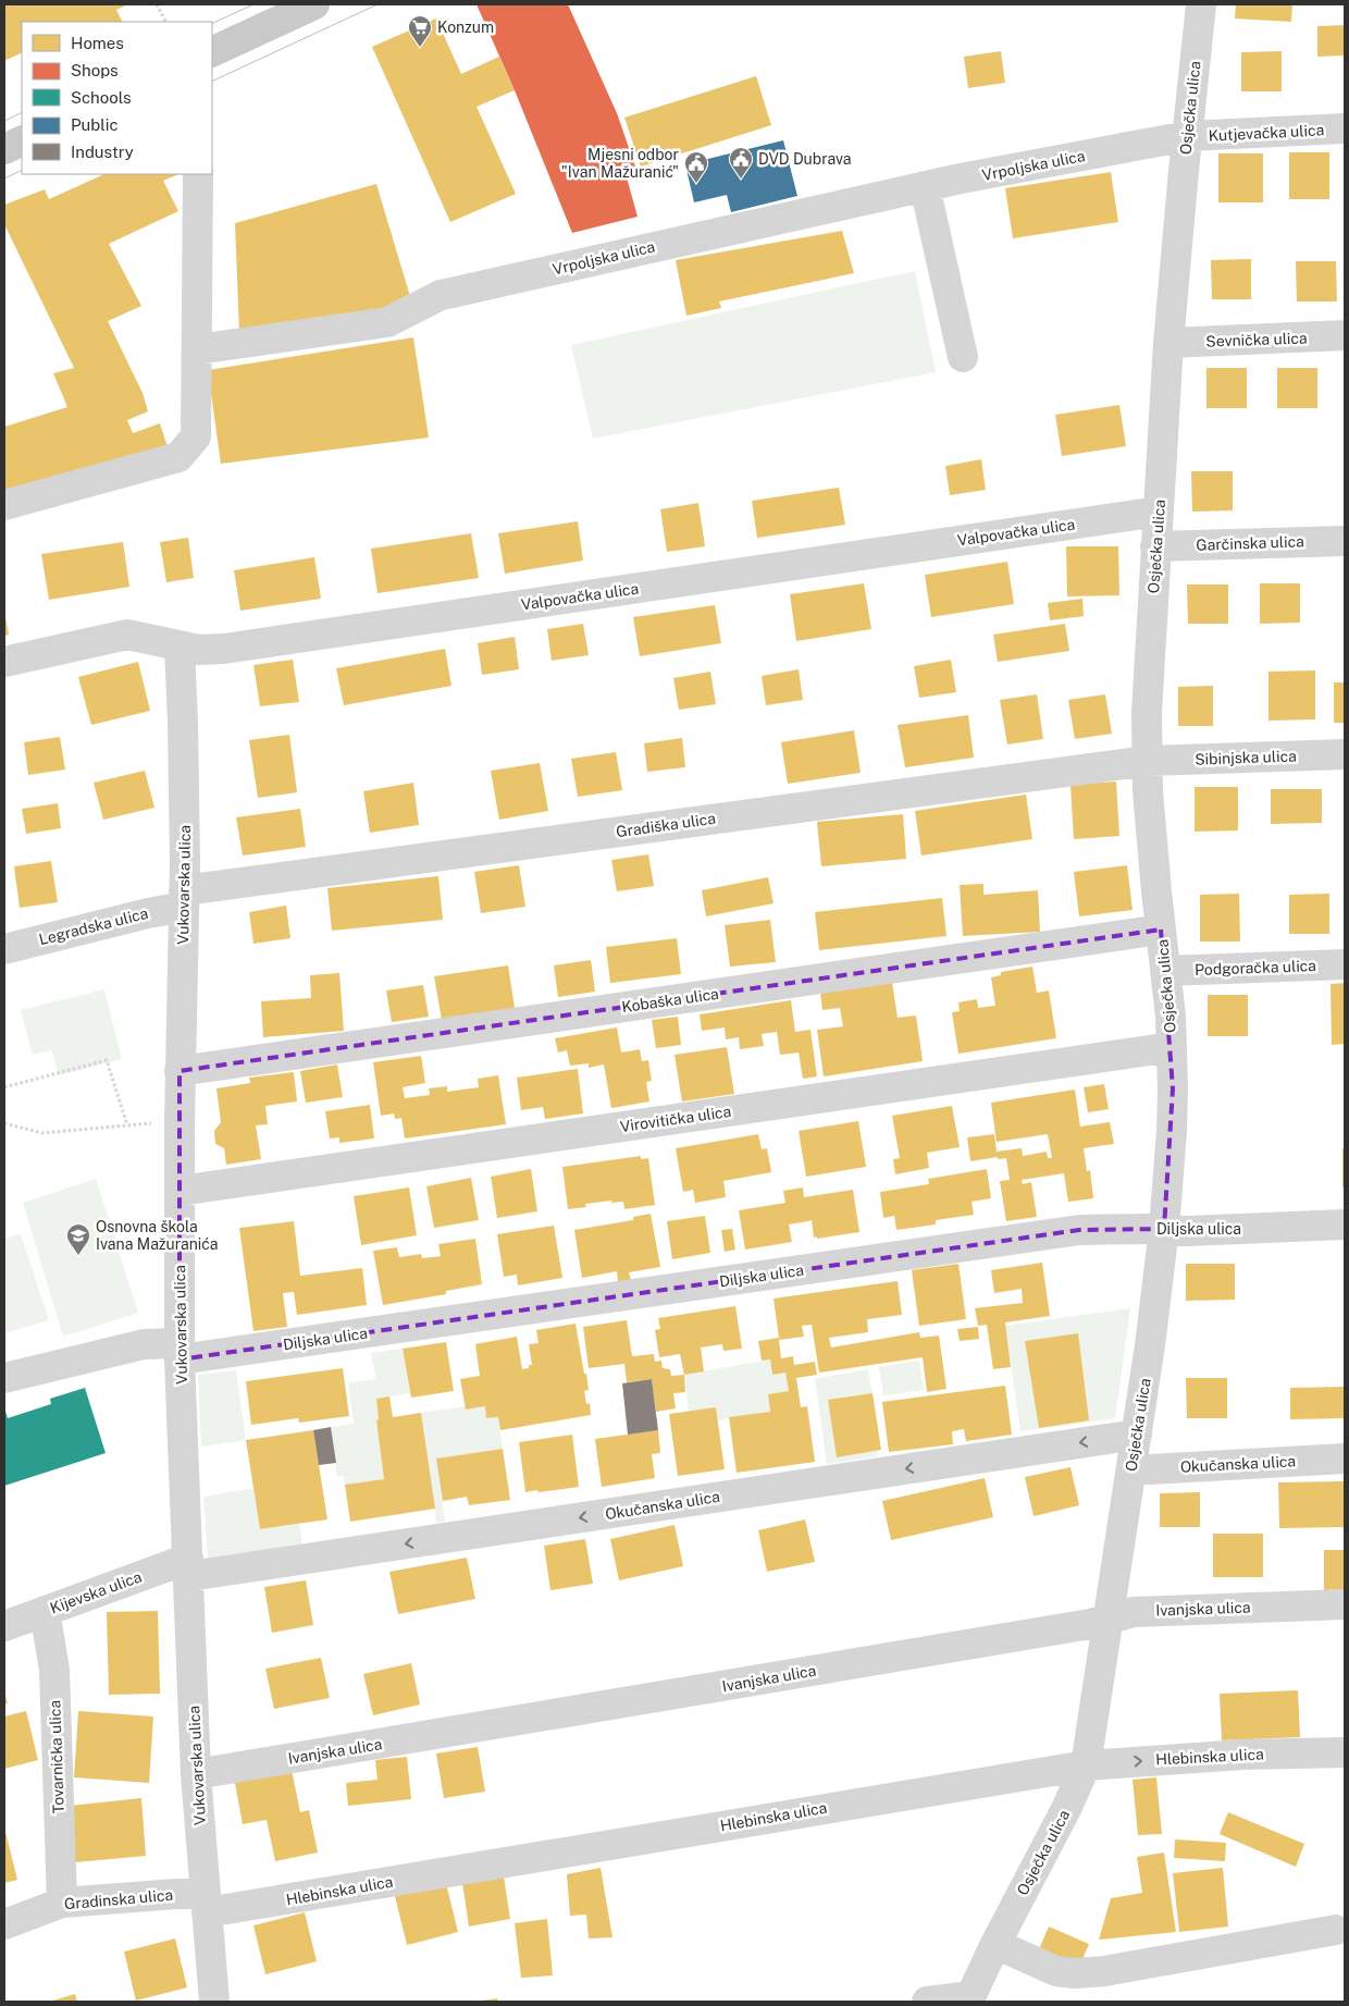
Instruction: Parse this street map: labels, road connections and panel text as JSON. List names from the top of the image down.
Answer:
{
  "streets": {
    "street": [
      "Osječka ulica",
      "Kutjevačka ulica",
      "Vrpoljska ulica",
      "Sevnička ulica",
      "Valpovačka ulica",
      "Garčinska ulica",
      "Sibinjska ulica",
      "Gradiška ulica",
      "Vukovarska ulica",
      "Legradska ulica",
      "Podgoračka ulica",
      "Kobaška ulica",
      "Virovitička ulica",
      "Diljska ulica",
      "Okučanska ulica",
      "Kijevska ulica",
      "Ivanjska ulica",
      "Tovarnička ulica",
      "Hlebinska ulica",
      "Gradinska ulica"
    ]
  },
  "crossings": [
    ["Osječka ulica", "Kutjevačka ulica"],
    ["Osječka ulica", "Vrpoljska ulica"],
    ["Osječka ulica", "Sevnička ulica"],
    ["Osječka ulica", "Valpovačka ulica"],
    ["Osječka ulica", "Garčinska ulica"],
    ["Osječka ulica", "Sibinjska ulica"],
    ["Osječka ulica", "Gradiška ulica"],
    ["Osječka ulica", "Podgoračka ulica"],
    ["Osječka ulica", "Kobaška ulica"],
    ["Osječka ulica", "Virovitička ulica"],
    ["Osječka ulica", "Diljska ulica"],
    ["Osječka ulica", "Okučanska ulica"],
    ["Osječka ulica", "Ivanjska ulica"],
    ["Osječka ulica", "Hlebinska ulica"],
    ["Kutjevačka ulica", "Vrpoljska ulica"],
    ["Valpovačka ulica", "Vukovarska ulica"],
    ["Sibinjska ulica", "Gradiška ulica"],
    ["Gradiška ulica", "Vukovarska ulica"],
    ["Gradiška ulica", "Legradska ulica"],
    ["Vukovarska ulica", "Legradska ulica"],
    ["Vukovarska ulica", "Kobaška ulica"],
    ["Vukovarska ulica", "Virovitička ulica"],
    ["Vukovarska ulica", "Diljska ulica"],
    ["Vukovarska ulica", "Okučanska ulica"],
    ["Vukovarska ulica", "Kijevska ulica"],
    ["Vukovarska ulica", "Ivanjska ulica"],
    ["Vukovarska ulica", "Hlebinska ulica"],
    ["Vukovarska ulica", "Gradinska ulica"],
    ["Okučanska ulica", "Kijevska ulica"],
    ["Kijevska ulica", "Tovarnička ulica"],
    ["Tovarnička ulica", "Gradinska ulica"],
    ["Hlebinska ulica", "Gradinska ulica"]
  ],
  "one_way": ["Okučanska ulica"],
  "places": {
    "supermarket": ["Konzum"],
    "public building": ["DVD Dubrava", "Mjesni odbor \"Ivan Mažuranić\""],
    "school or university": ["Osnovna škola Ivana Mažuranića"]
  },
  "legend": [
    "Homes",
    "Shops",
    "Schools",
    "Public",
    "Industry"
  ]
}
